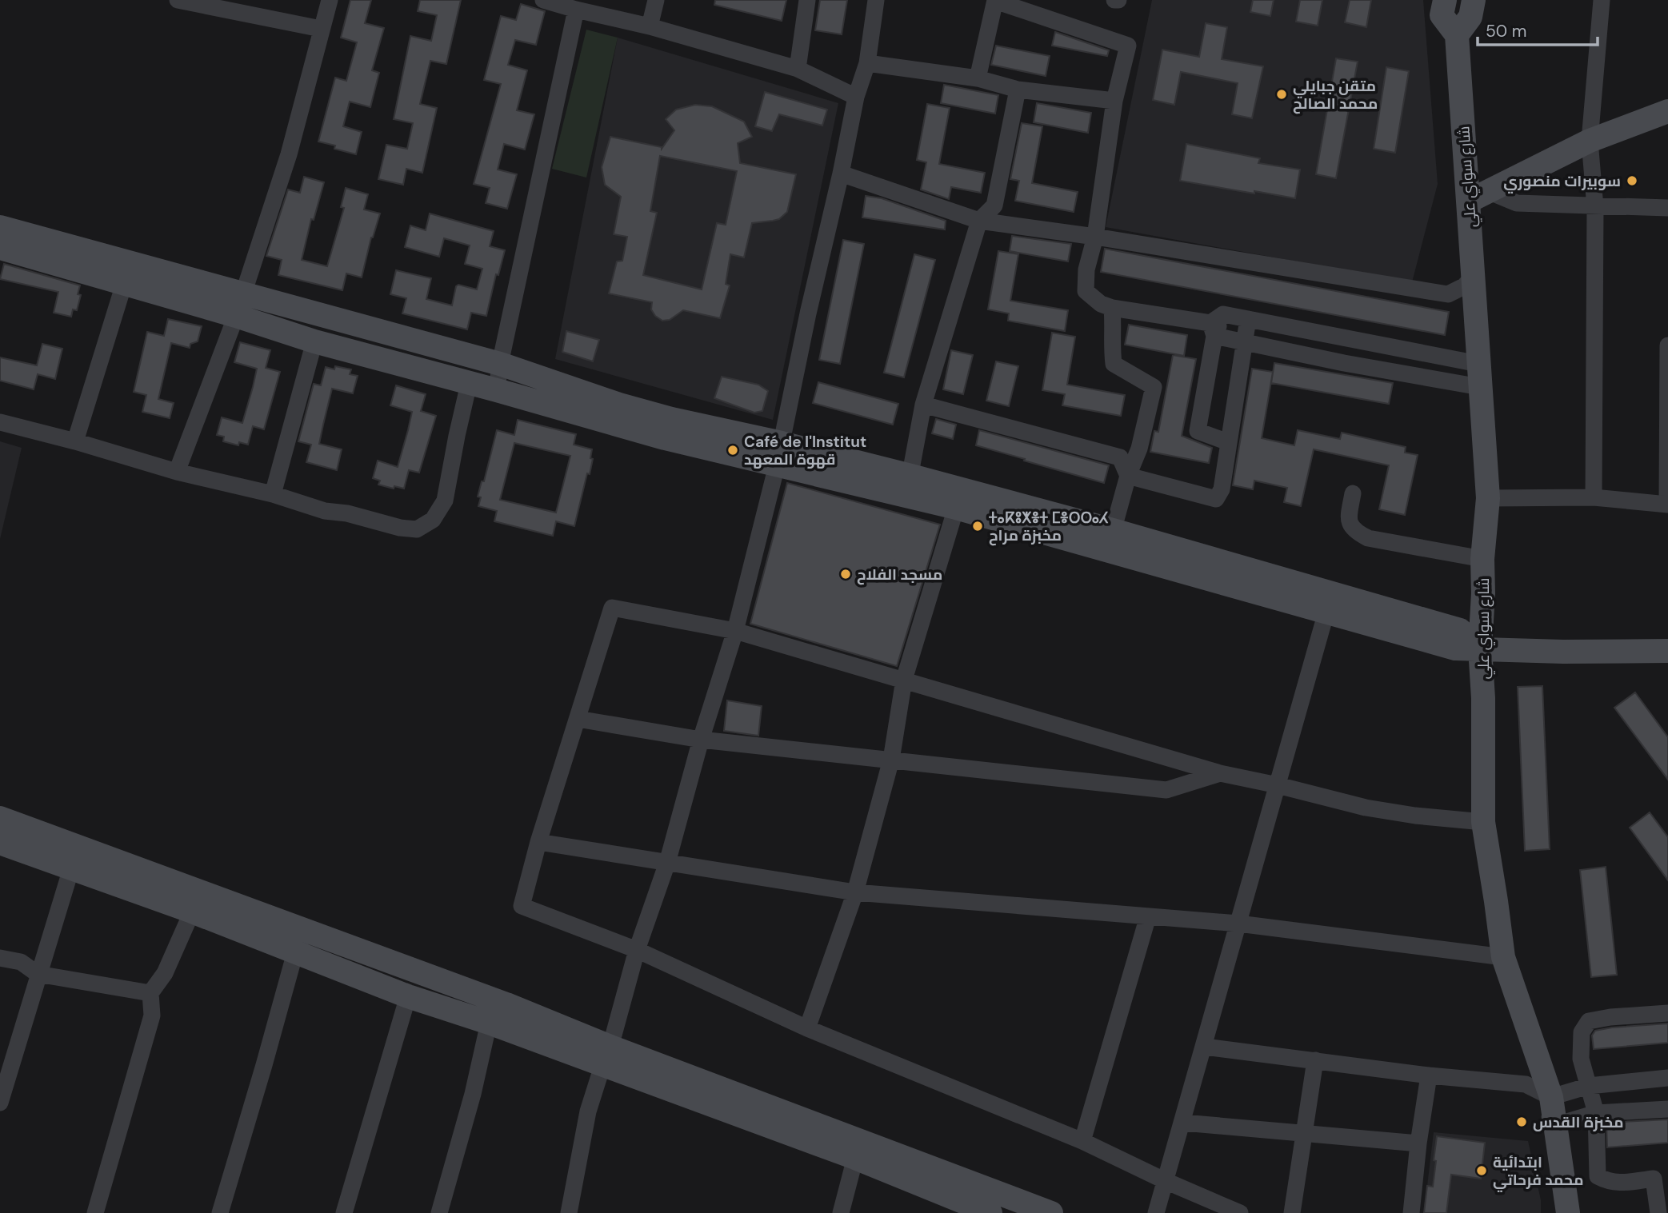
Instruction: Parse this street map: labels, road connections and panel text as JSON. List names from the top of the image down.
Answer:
{
  "streets": {
    "main road": ["شارع سواي علي"]
  },
  "places": [
    "متقن جبايلي محمد الصالح",
    "سوبيرات منصوري",
    "Café de l'Institut قهوة المعهد",
    "ⵜⴰⴽⵓⵅⴻⵜ ⵎⴻⵔⵔⴰⵃ مخبزة مراح",
    "مسجد الفلاح",
    "مخبزة القدس",
    "ابتدائية محمد فرحاتي"
  ],
  "scale_bar": "50 m"
}
